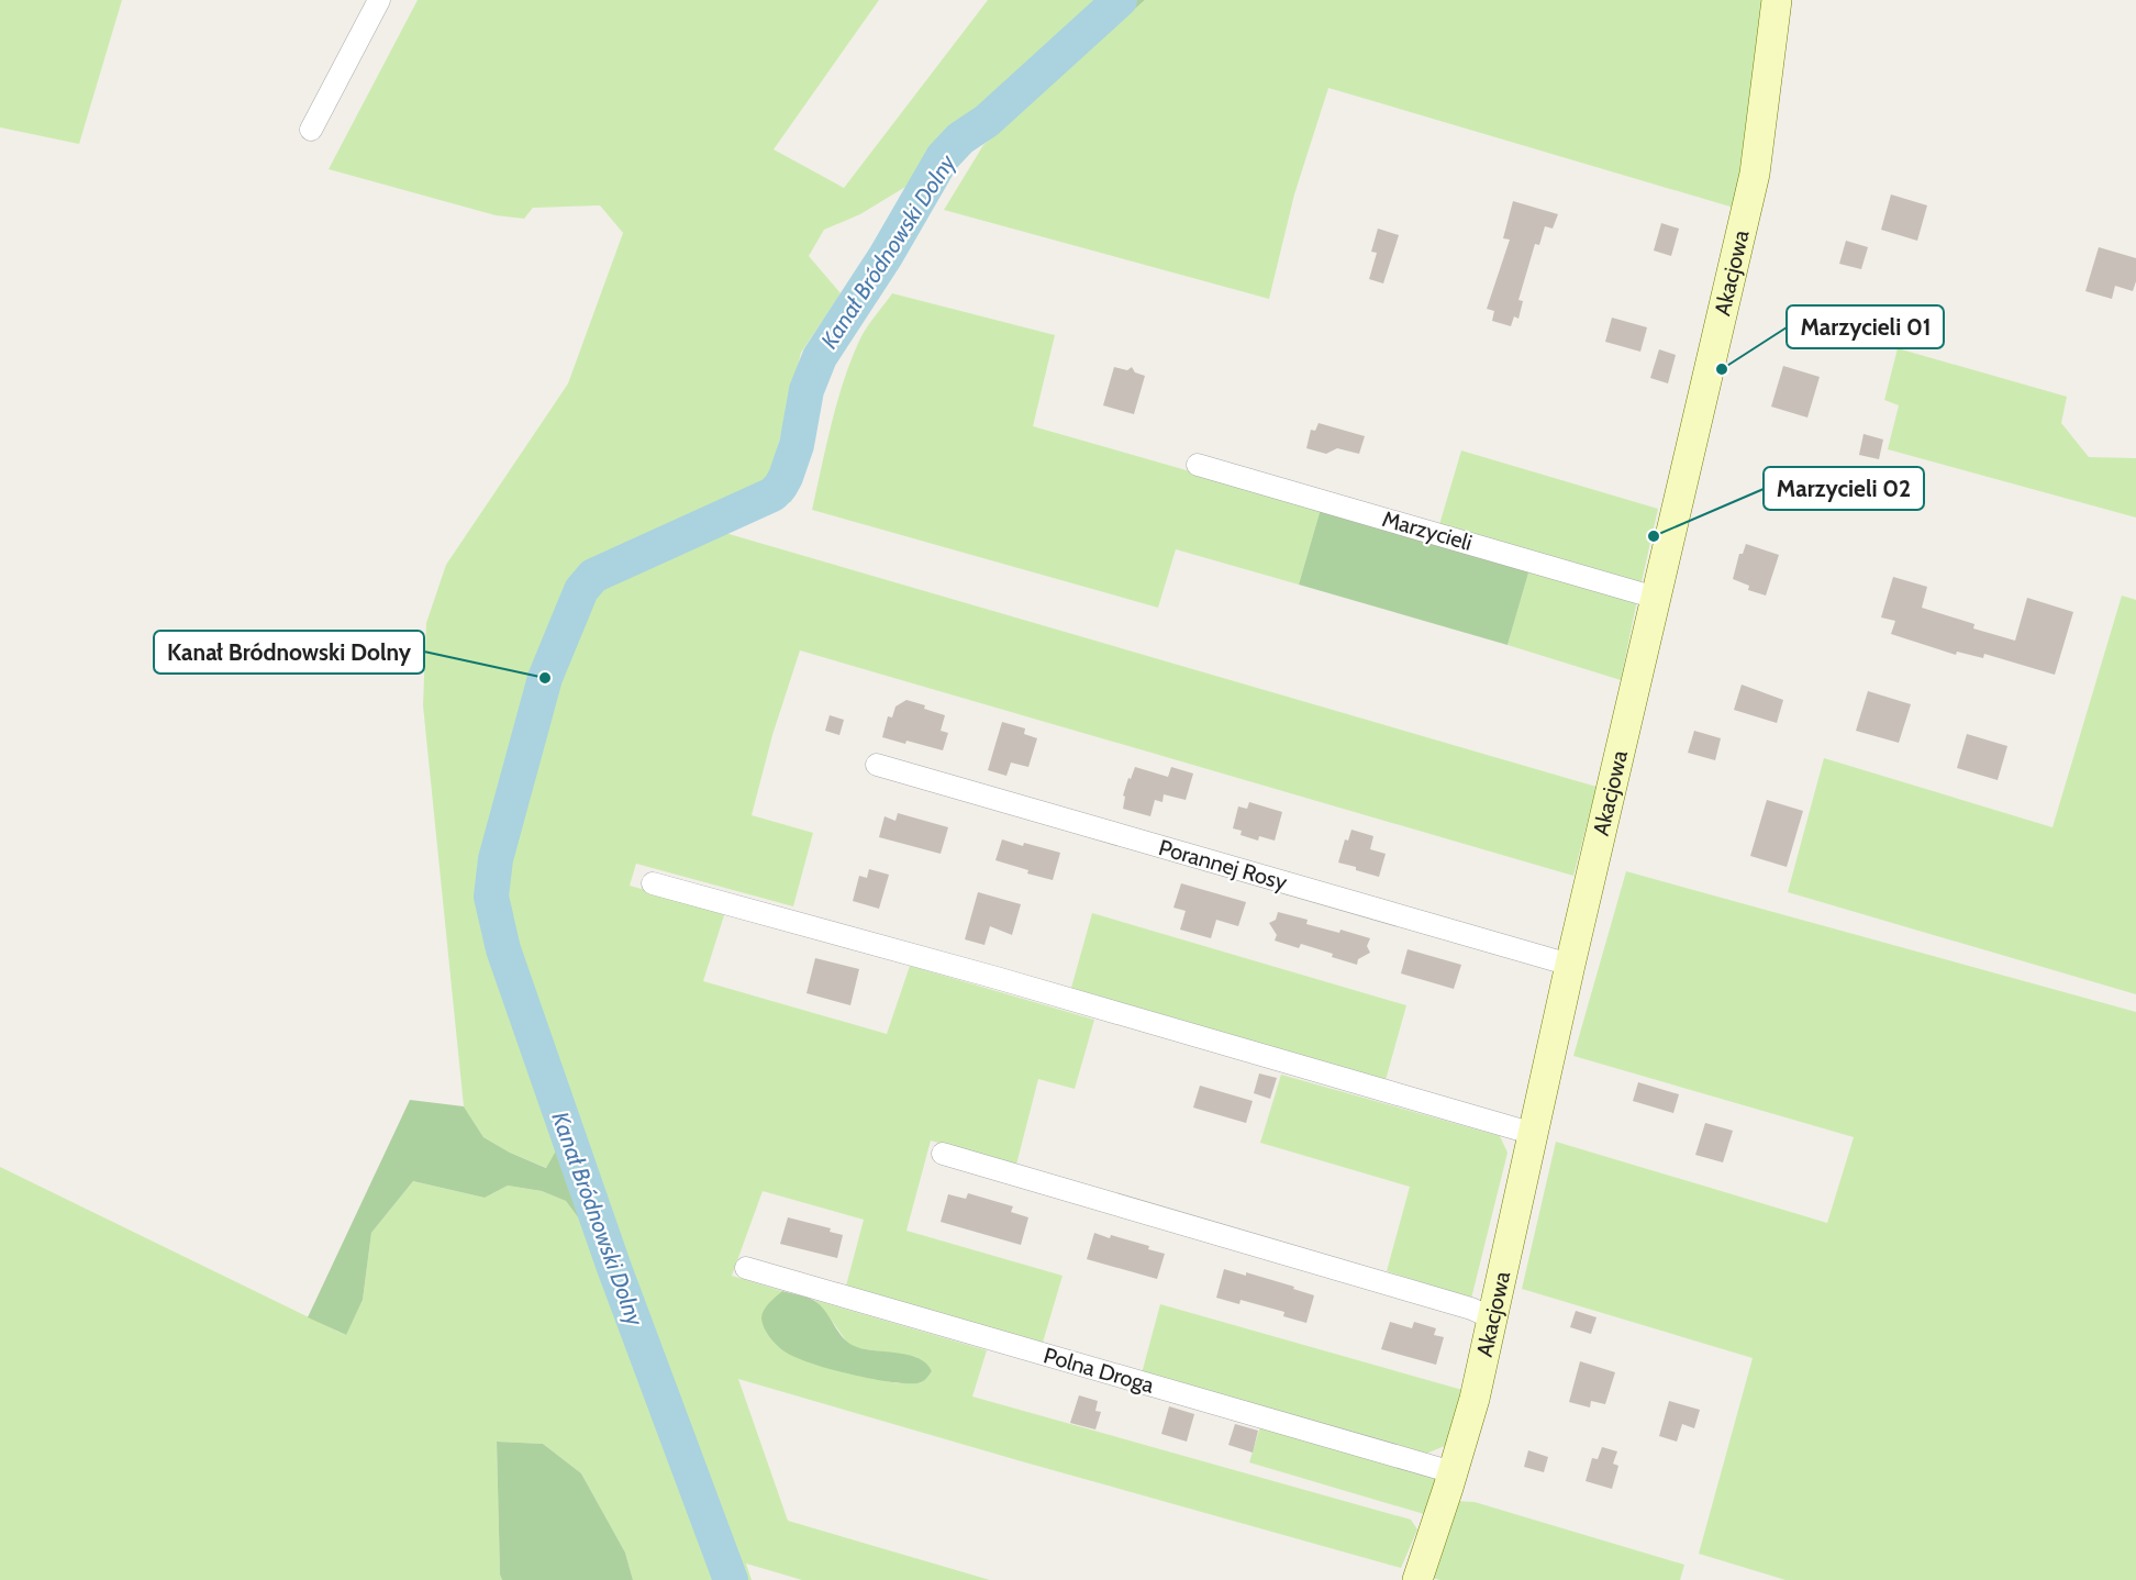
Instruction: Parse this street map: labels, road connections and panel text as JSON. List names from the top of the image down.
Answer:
{
  "streets": {
    "street": [
      "Akacjowa",
      "Marzycieli",
      "Porannej Rosy",
      "Polna Droga"
    ]
  },
  "crossings": [
    ["Akacjowa", "Marzycieli"],
    ["Akacjowa", "Porannej Rosy"],
    ["Akacjowa", "Polna Droga"]
  ],
  "water": ["Kanał Bródnowski Dolny"],
  "places": ["Marzycieli 01", "Marzycieli 02", "Kanał Bródnowski Dolny"]
}
